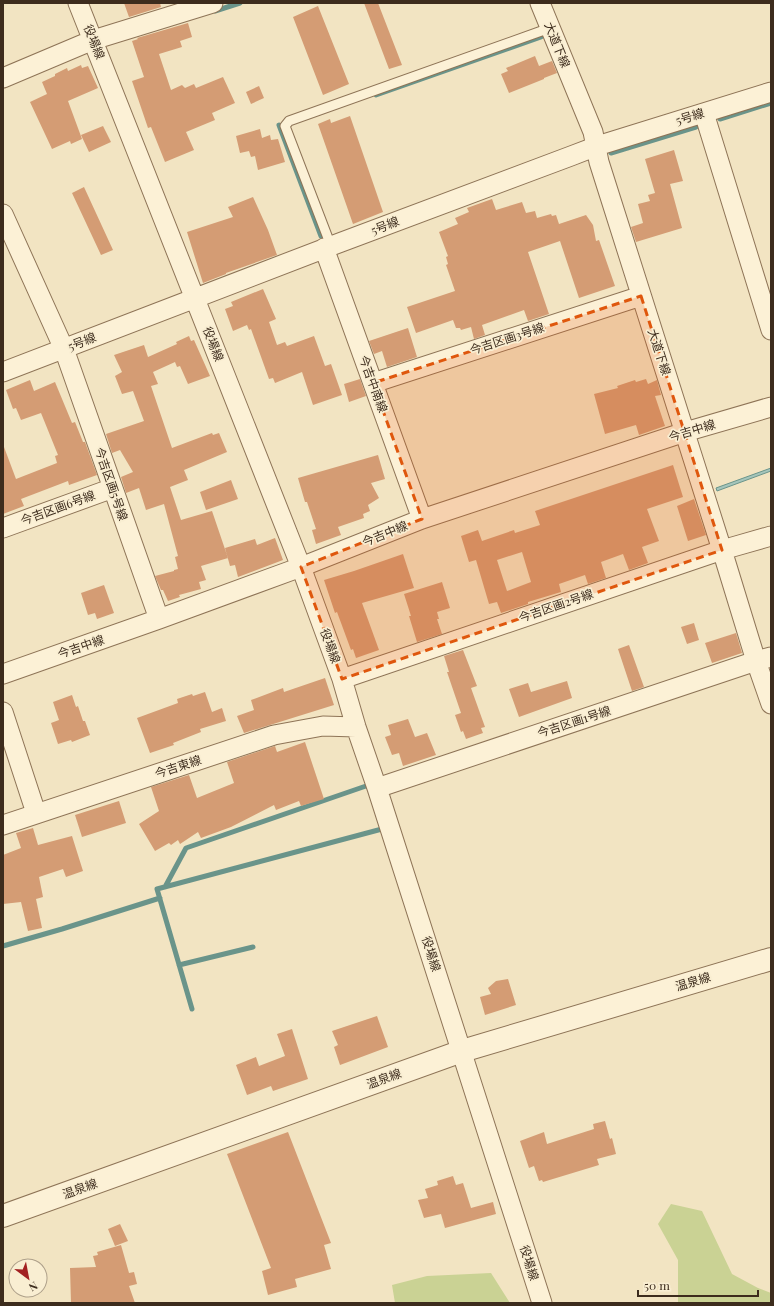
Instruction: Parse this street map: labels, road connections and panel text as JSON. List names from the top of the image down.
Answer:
{
  "streets": {
    "street": [
      "役場線",
      "大道下線",
      "5号線",
      "今吉区画3号線",
      "今吉中南線",
      "今吉中線",
      "今吉区画5号線",
      "今吉区画6号線",
      "今吉区画2号線",
      "今吉区画1号線",
      "今吉東線",
      "温泉線"
    ]
  },
  "crossings": [
    ["役場線", "5号線"],
    ["役場線", "今吉中線"],
    ["役場線", "今吉区画2号線"],
    ["役場線", "今吉区画1号線"],
    ["役場線", "今吉東線"],
    ["役場線", "温泉線"],
    ["大道下線", "5号線"],
    ["大道下線", "今吉区画3号線"],
    ["大道下線", "今吉中線"],
    ["大道下線", "今吉区画2号線"],
    ["大道下線", "今吉区画1号線"],
    ["5号線", "今吉中南線"],
    ["5号線", "今吉区画5号線"],
    ["今吉区画3号線", "今吉中南線"],
    ["今吉中南線", "今吉中線"],
    ["今吉中線", "今吉区画5号線"],
    ["今吉区画5号線", "今吉区画6号線"]
  ],
  "scale_bar": "50 m",
  "north": "bottom right"
}
